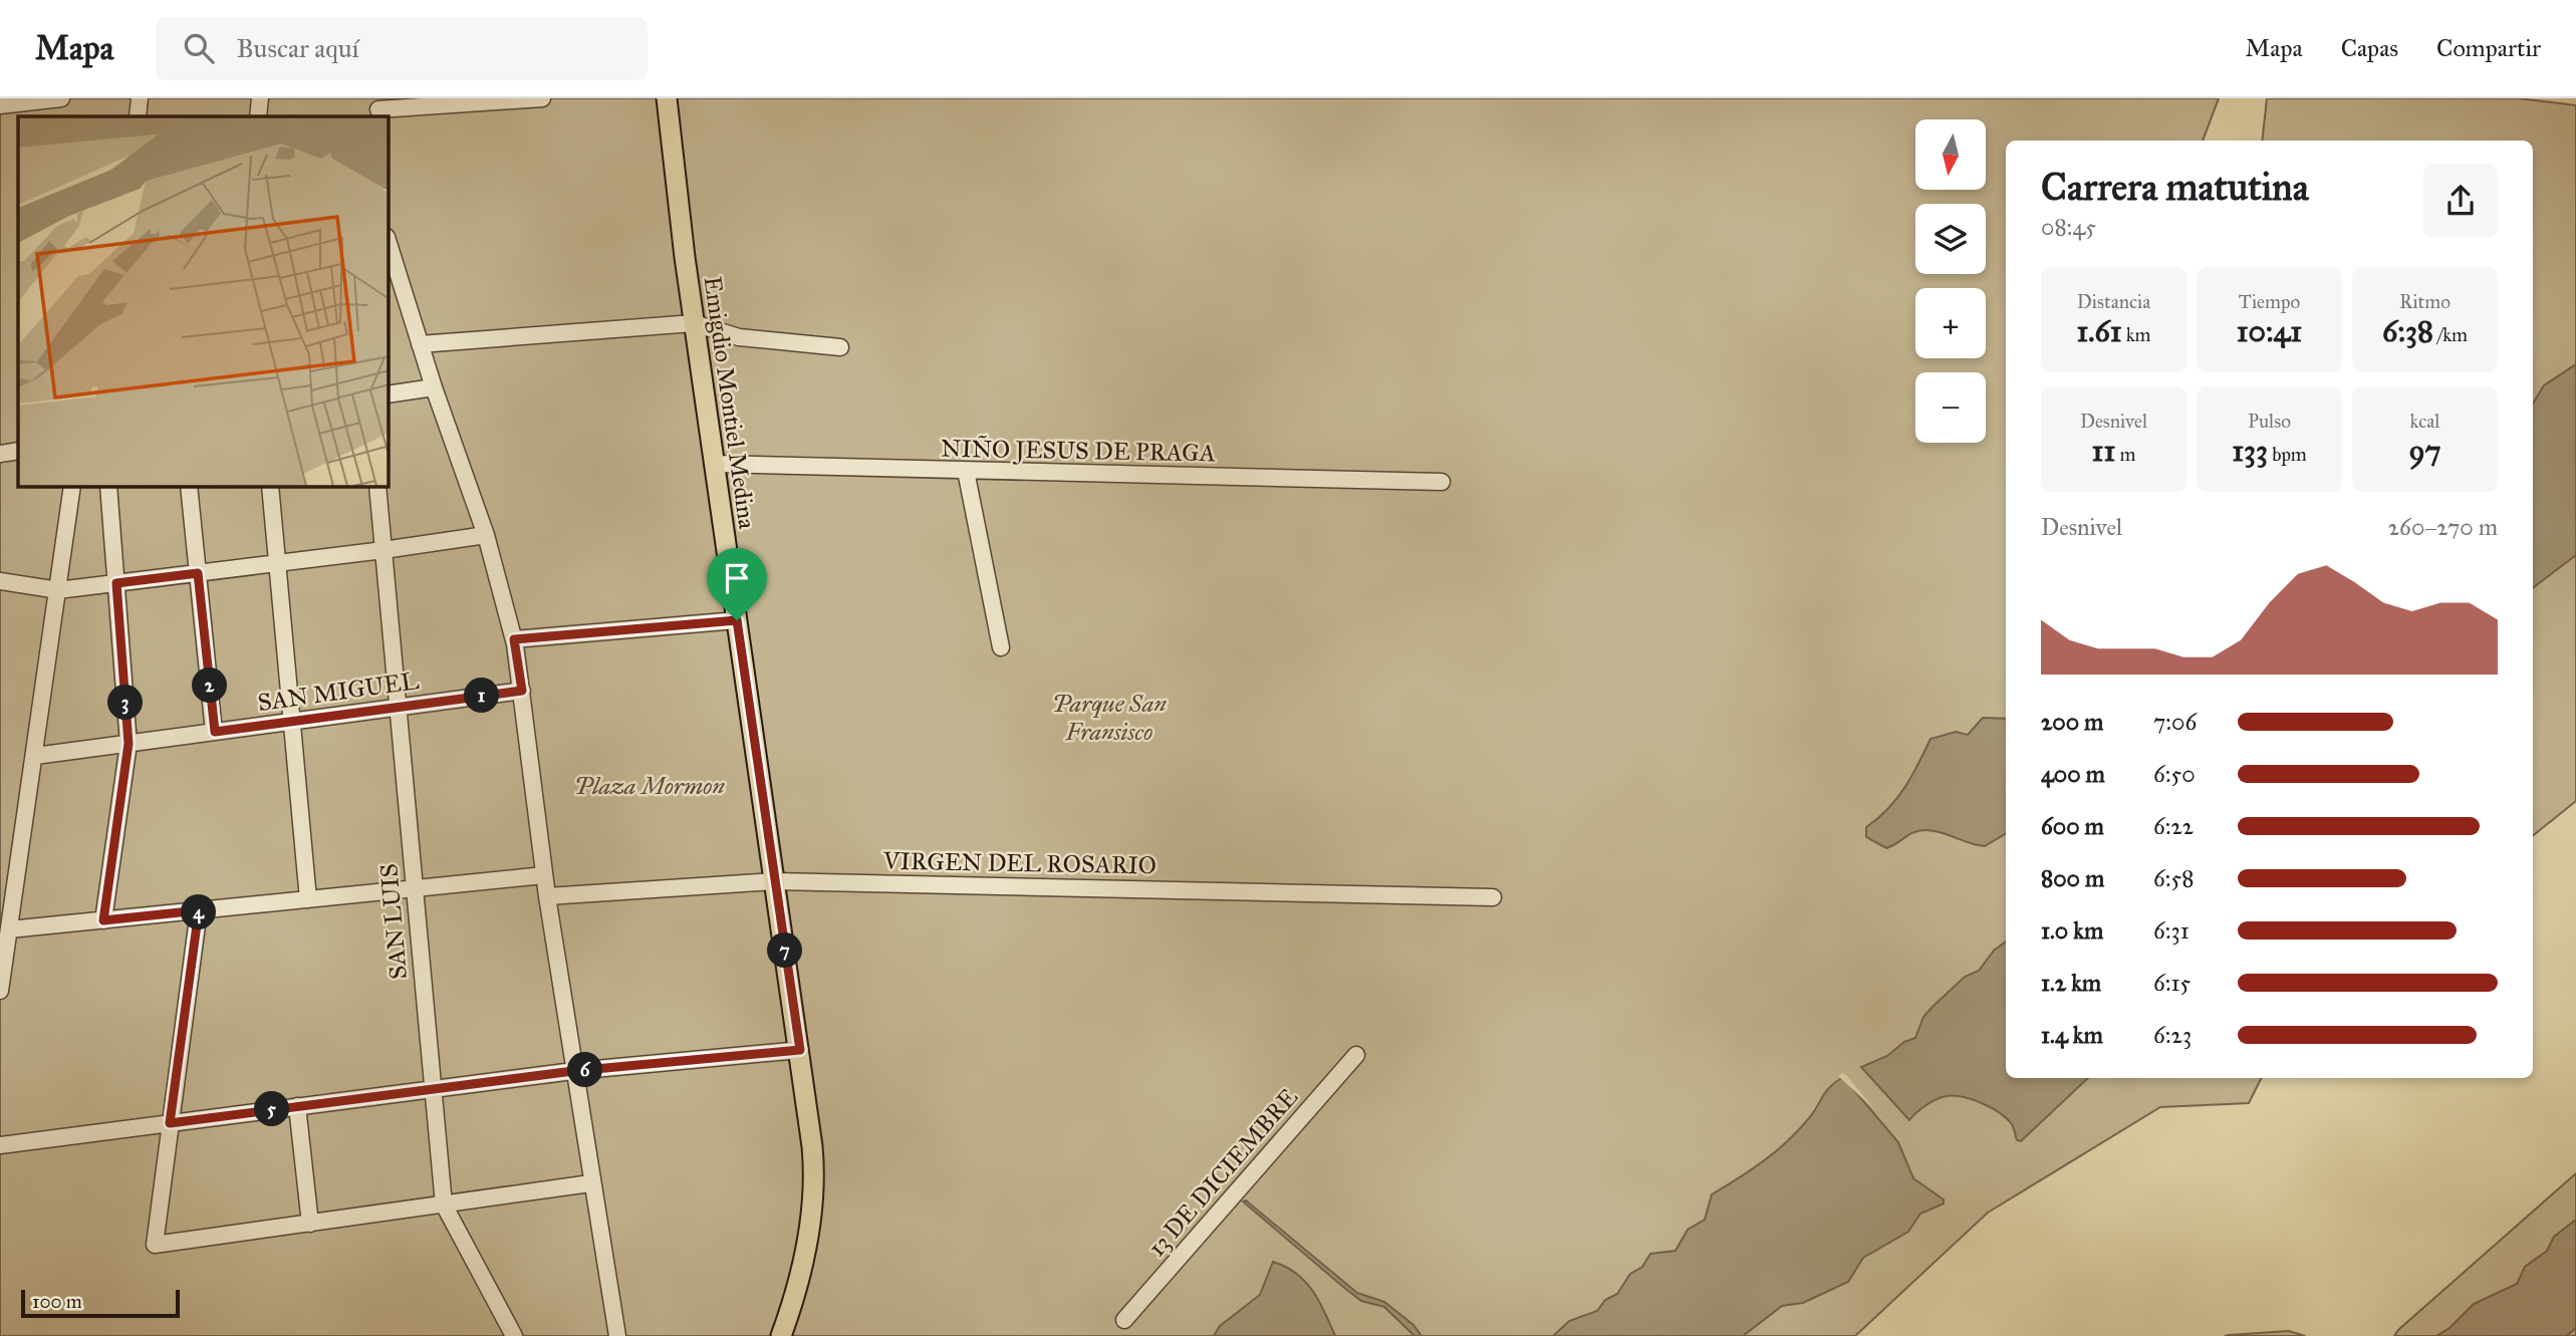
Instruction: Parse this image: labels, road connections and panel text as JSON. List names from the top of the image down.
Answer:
{
  "streets": {
    "main road": ["Emigdio Montiel Medina"],
    "street": [
      "NIÑO JESUS DE PRAGA",
      "SAN MIGUEL",
      "VIRGEN DEL ROSARIO",
      "SAN LUIS",
      "13 DE DICIEMBRE"
    ]
  },
  "crossings": [
    ["Emigdio Montiel Medina", "NIÑO JESUS DE PRAGA"],
    ["Emigdio Montiel Medina", "VIRGEN DEL ROSARIO"],
    ["SAN MIGUEL", "SAN LUIS"]
  ],
  "parks": ["Parque San Fransisco", "Plaza Mormon"],
  "scale_bar": "100 m",
  "north": "bottom",
  "page": {
    "header": "Mapa",
    "search": "Buscar aquí",
    "nav": ["Mapa", "Capas", "Compartir"],
    "map_buttons": ["+", "−"],
    "heading": ["Carrera matutina", "08:45"],
    "stats": [
      ["Distancia", "1.61 km"],
      ["Tiempo", "10:41"],
      ["Ritmo", "6:38 /km"],
      ["Desnivel", "11 m"],
      ["Pulso", "133 bpm"],
      ["kcal", "97"]
    ],
    "chart": ["Desnivel", "260–270 m"],
    "pins": [
      "2",
      "1",
      "3",
      "4",
      "7",
      "6",
      "5"
    ],
    "list": [
      {
        "name": "200 m",
        "note": "7:06"
      },
      {
        "name": "400 m",
        "note": "6:50"
      },
      {
        "name": "600 m",
        "note": "6:22"
      },
      {
        "name": "800 m",
        "note": "6:58"
      },
      {
        "name": "1.0 km",
        "note": "6:31"
      },
      {
        "name": "1.2 km",
        "note": "6:15"
      },
      {
        "name": "1.4 km",
        "note": "6:23"
      }
    ],
    "scale": "100 m"
  }
}
